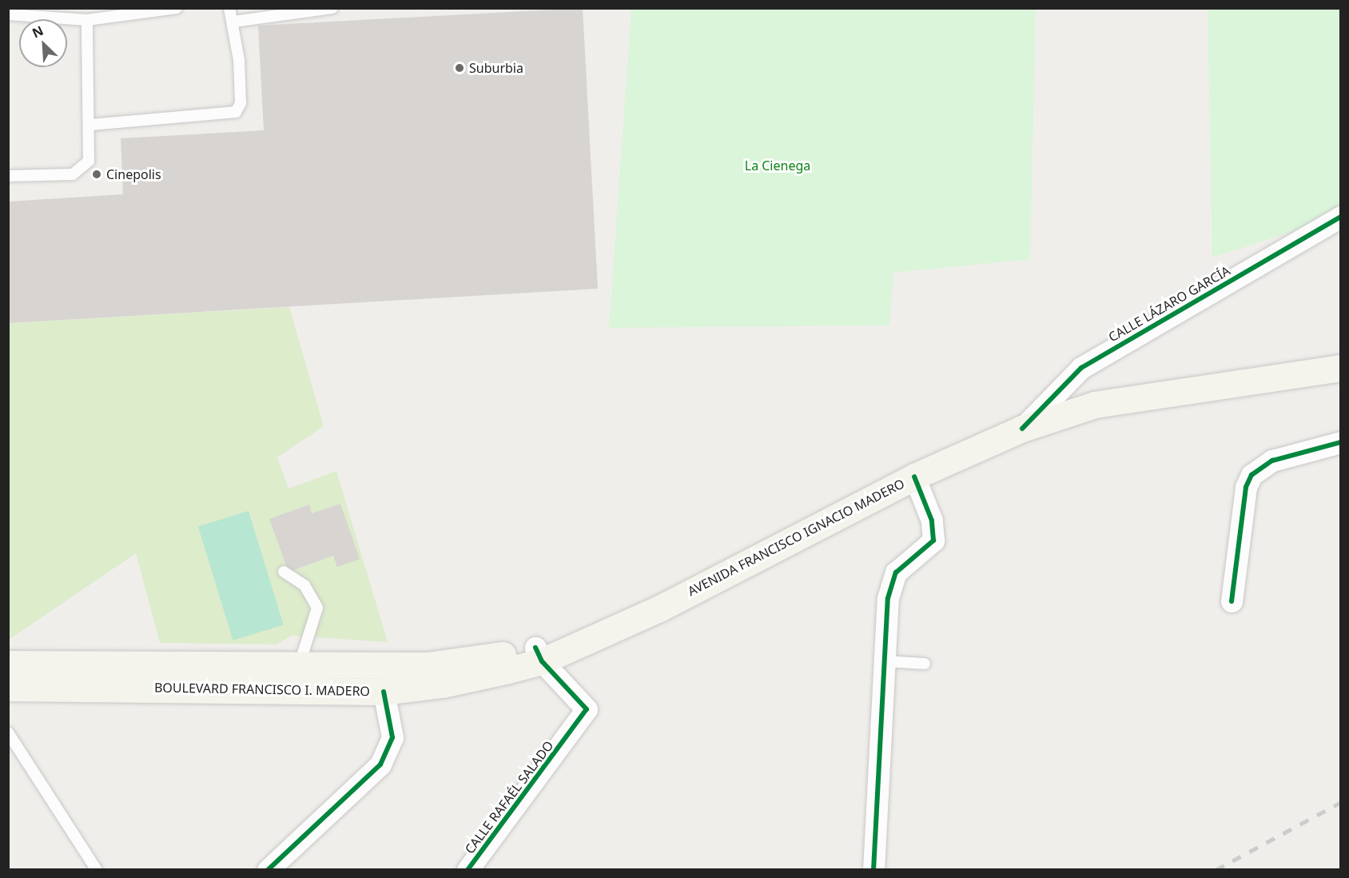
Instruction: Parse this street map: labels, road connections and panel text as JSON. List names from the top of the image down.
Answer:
{
  "streets": {
    "main road": ["AVENIDA FRANCISCO IGNACIO MADERO", "BOULEVARD FRANCISCO I. MADERO"],
    "street": ["CALLE LÁZARO GARCÍA", "CALLE RAFAÉL SALADO"]
  },
  "crossings": [
    ["CALLE LÁZARO GARCÍA", "AVENIDA FRANCISCO IGNACIO MADERO"],
    ["AVENIDA FRANCISCO IGNACIO MADERO", "BOULEVARD FRANCISCO I. MADERO"],
    ["AVENIDA FRANCISCO IGNACIO MADERO", "CALLE RAFAÉL SALADO"],
    ["BOULEVARD FRANCISCO I. MADERO", "CALLE RAFAÉL SALADO"]
  ],
  "parks": ["La Cienega"],
  "places": ["Suburbia", "Cinepolis"],
  "north": "top left"
}
